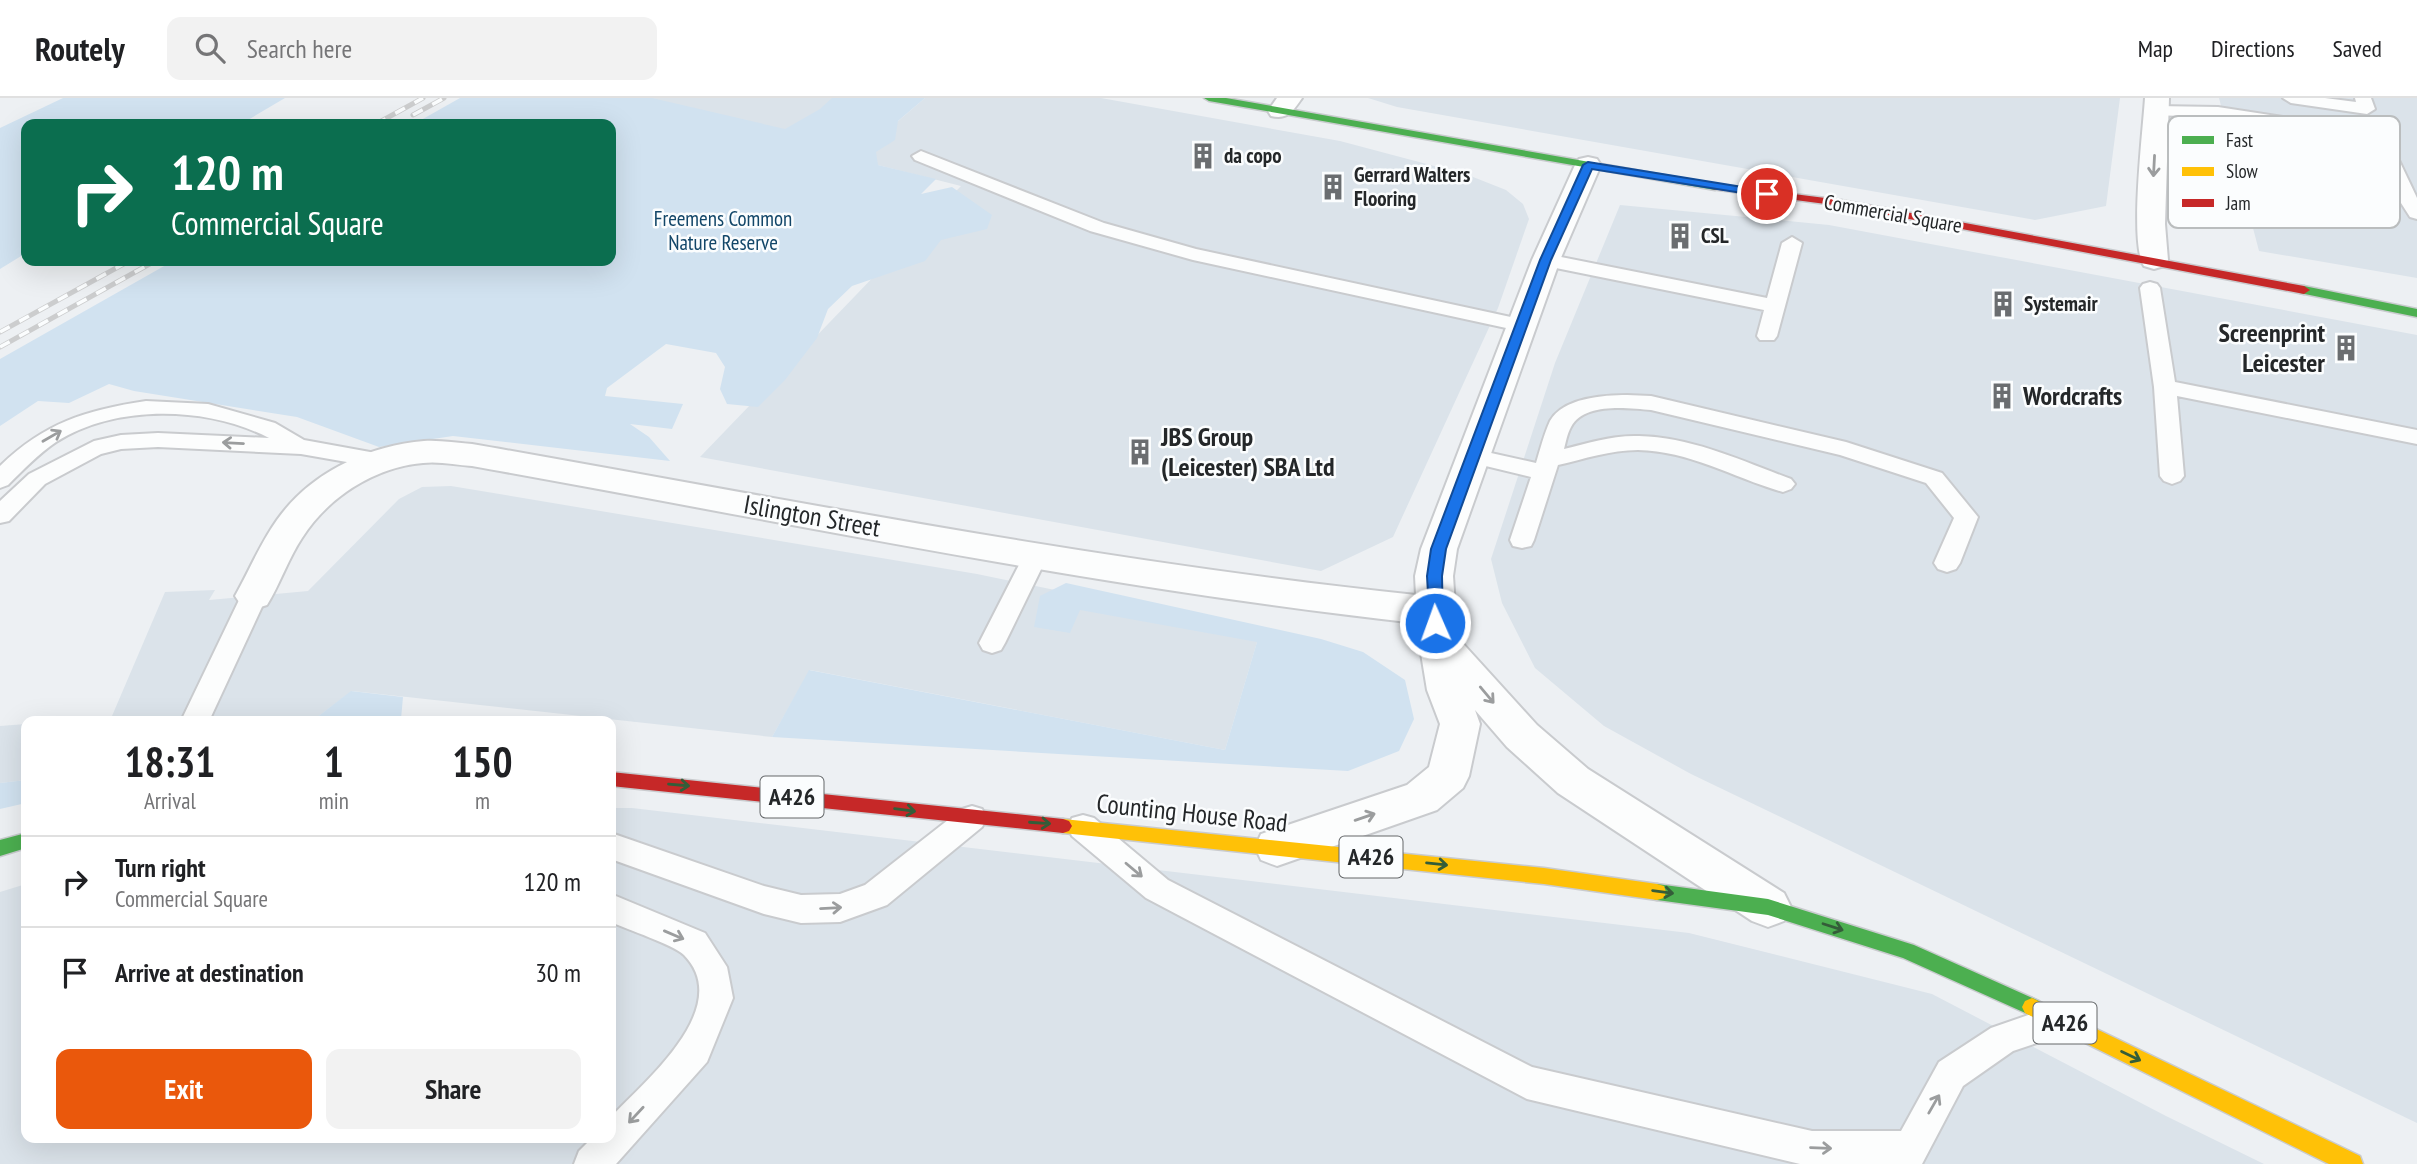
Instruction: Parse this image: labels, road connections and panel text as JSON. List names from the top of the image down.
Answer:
{
  "streets": {
    "street": [
      "Commercial Square",
      "Islington Street",
      "A426",
      "Counting House Road"
    ]
  },
  "crossings": [
    ["A426", "Counting House Road"]
  ],
  "one_way": ["Counting House Road"],
  "parks": ["Freemens Common Nature Reserve"],
  "places": {
    "building": [
      "da copo",
      "Gerrard Walters Flooring",
      "CSL",
      "Systemair",
      "Screenprint Leicester",
      "Wordcrafts",
      "JBS Group (Leicester) SBA Ltd"
    ]
  },
  "legend": ["Fast", "Slow", "Jam"],
  "page": {
    "header": "Routely",
    "search": "Search here",
    "nav": ["Map", "Directions", "Saved"],
    "turn": ["120 m", "Commercial Square"],
    "eta": [
      "18:31",
      "Arrival",
      "1",
      "min",
      "150",
      "m"
    ],
    "list": [
      {
        "name": "Turn right",
        "note": "Commercial Square",
        "value": "120 m"
      },
      {
        "name": "Arrive at destination",
        "value": "30 m"
      }
    ],
    "buttons": ["Exit", "Share"]
  }
}
